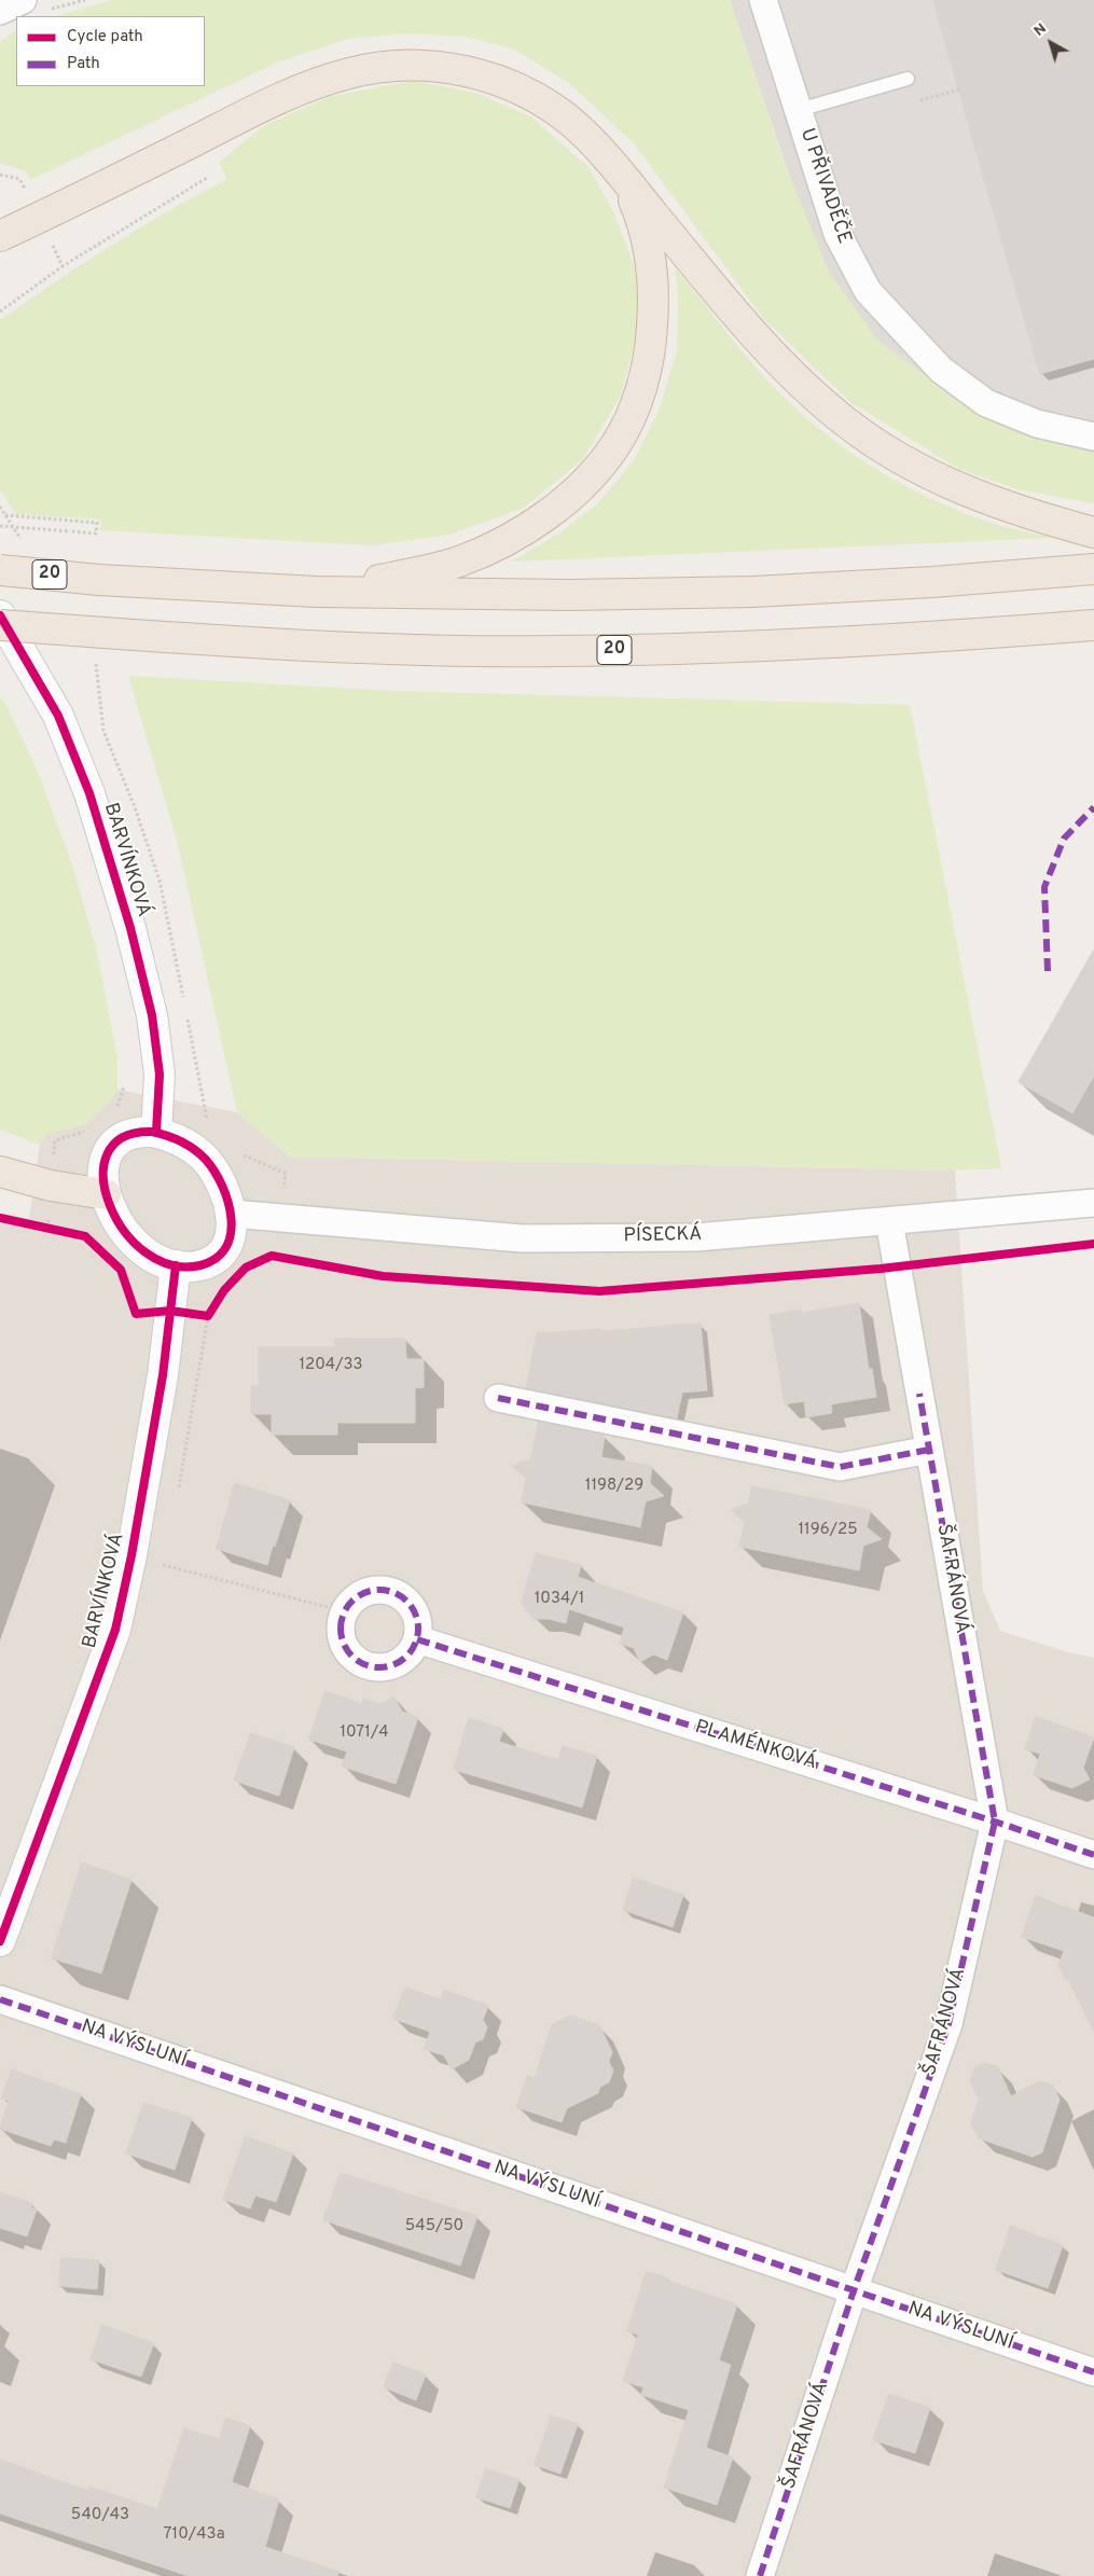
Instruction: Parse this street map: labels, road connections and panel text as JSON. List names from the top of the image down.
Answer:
{
  "streets": {
    "highway": ["20"],
    "street": [
      "U PŘIVADĚČE",
      "BARVÍNKOVÁ",
      "PÍSECKÁ",
      "ŠAFRÁNOVÁ",
      "PLAMÉNKOVÁ",
      "NA VÝSLUNÍ"
    ]
  },
  "crossings": [
    ["BARVÍNKOVÁ", "PÍSECKÁ"],
    ["PÍSECKÁ", "ŠAFRÁNOVÁ"],
    ["ŠAFRÁNOVÁ", "PLAMÉNKOVÁ"],
    ["ŠAFRÁNOVÁ", "NA VÝSLUNÍ"]
  ],
  "house_numbers": [
    "1204/33",
    "1198/29",
    "1196/25",
    "1034/1",
    "1071/4",
    "545/50",
    "540/43",
    "710/43a"
  ],
  "legend": ["Cycle path", "Path"],
  "north": "top left"
}
